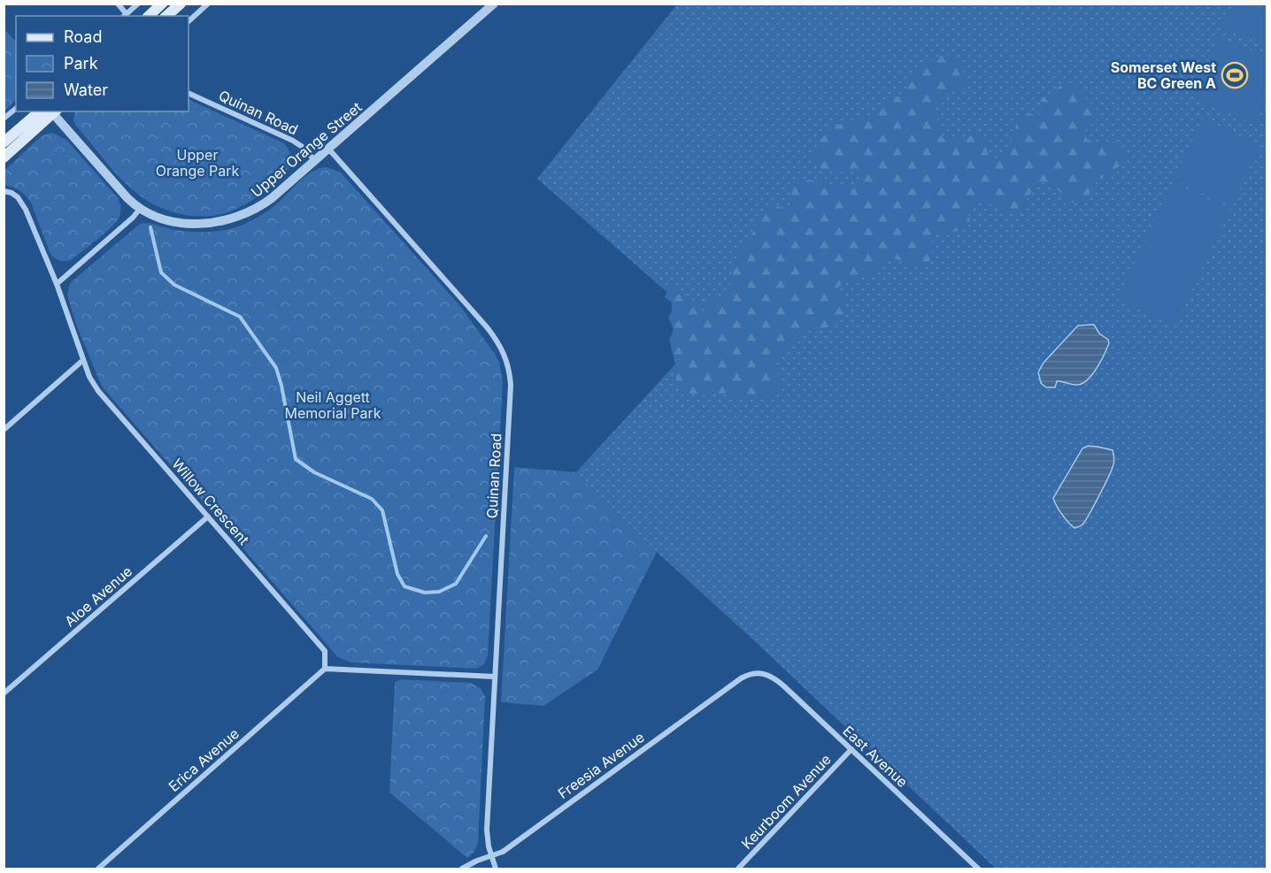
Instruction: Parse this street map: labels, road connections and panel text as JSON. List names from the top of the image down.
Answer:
{
  "streets": {
    "street": [
      "Quinan Road",
      "Upper Orange Street",
      "Willow Crescent",
      "Aloe Avenue",
      "East Avenue",
      "Erica Avenue",
      "Freesia Avenue",
      "Keurboom Avenue"
    ]
  },
  "crossings": [
    ["Quinan Road", "Upper Orange Street"],
    ["Quinan Road", "Freesia Avenue"],
    ["Willow Crescent", "Aloe Avenue"],
    ["Willow Crescent", "Erica Avenue"],
    ["East Avenue", "Freesia Avenue"],
    ["East Avenue", "Keurboom Avenue"]
  ],
  "parks": ["Upper Orange Park", "Neil Aggett Memorial Park"],
  "places": {
    "sports": ["Somerset West BC Green A"]
  },
  "legend": ["Road", "Park", "Water"]
}
